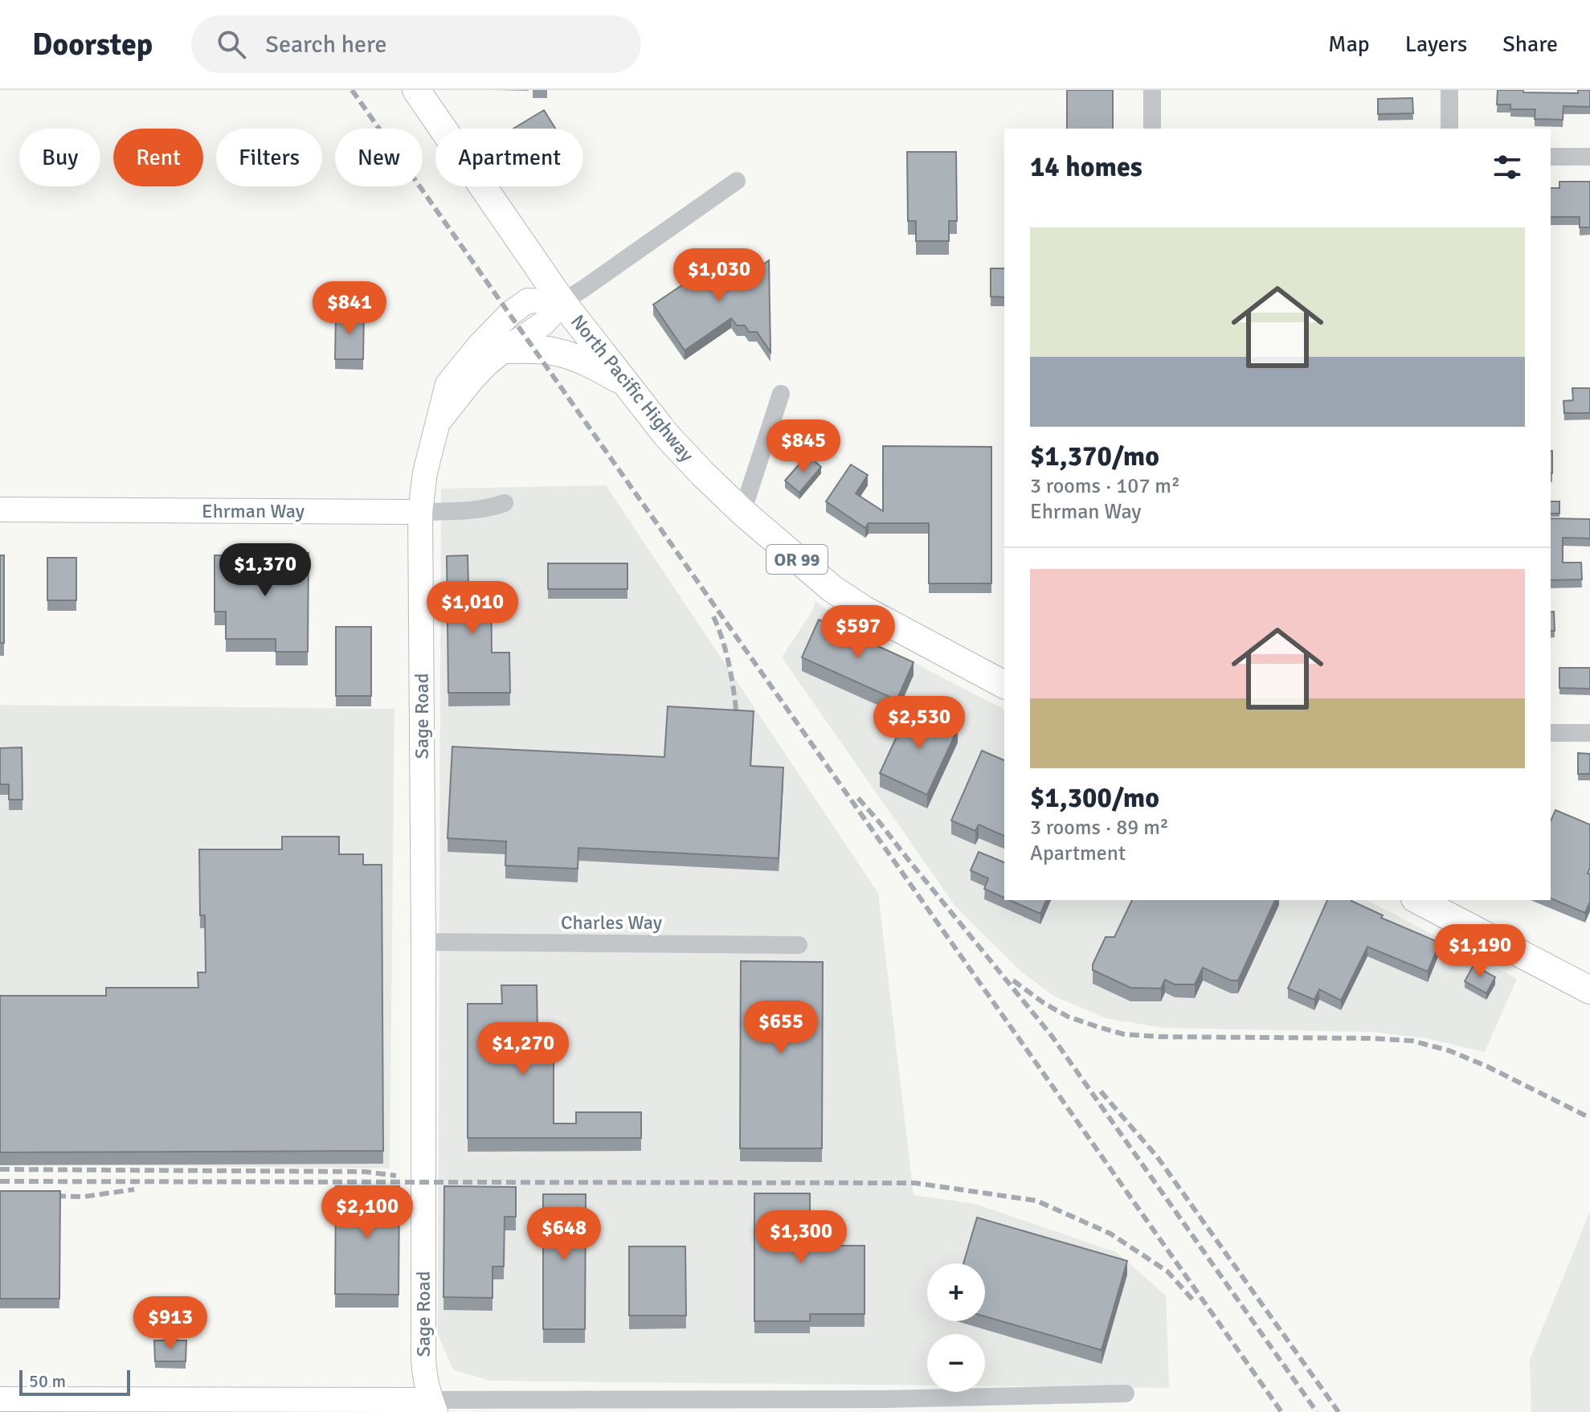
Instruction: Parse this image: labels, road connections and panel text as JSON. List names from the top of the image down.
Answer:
{
  "streets": {
    "main road": [
      "North Pacific Highway",
      "Ehrman Way",
      "OR 99",
      "Sage Road"
    ],
    "street": ["Charles Way"]
  },
  "crossings": [
    ["North Pacific Highway", "Sage Road"],
    ["Ehrman Way", "Sage Road"],
    ["Sage Road", "Charles Way"]
  ],
  "scale_bar": "50 m",
  "page": {
    "header": "Doorstep",
    "search": "Search here",
    "nav": ["Map", "Layers", "Share"],
    "chip": [
      "Buy",
      "Rent",
      "Filters",
      "New",
      "Apartment"
    ],
    "heading": "14 homes",
    "list": [
      {
        "name": "$1,370/mo",
        "note": "3 rooms · 107 m² · Ehrman Way"
      },
      {
        "name": "$1,300/mo",
        "note": "3 rooms · 89 m² · Apartment"
      }
    ],
    "price": [
      "$1,030",
      "$841",
      "$845",
      "$1,370",
      "$1,010",
      "$597",
      "$2,530",
      "$1,190",
      "$655",
      "$1,270",
      "$2,100",
      "$648",
      "$1,300",
      "$913"
    ],
    "map_buttons": ["+", "−"],
    "scale": "50 m"
  }
}
